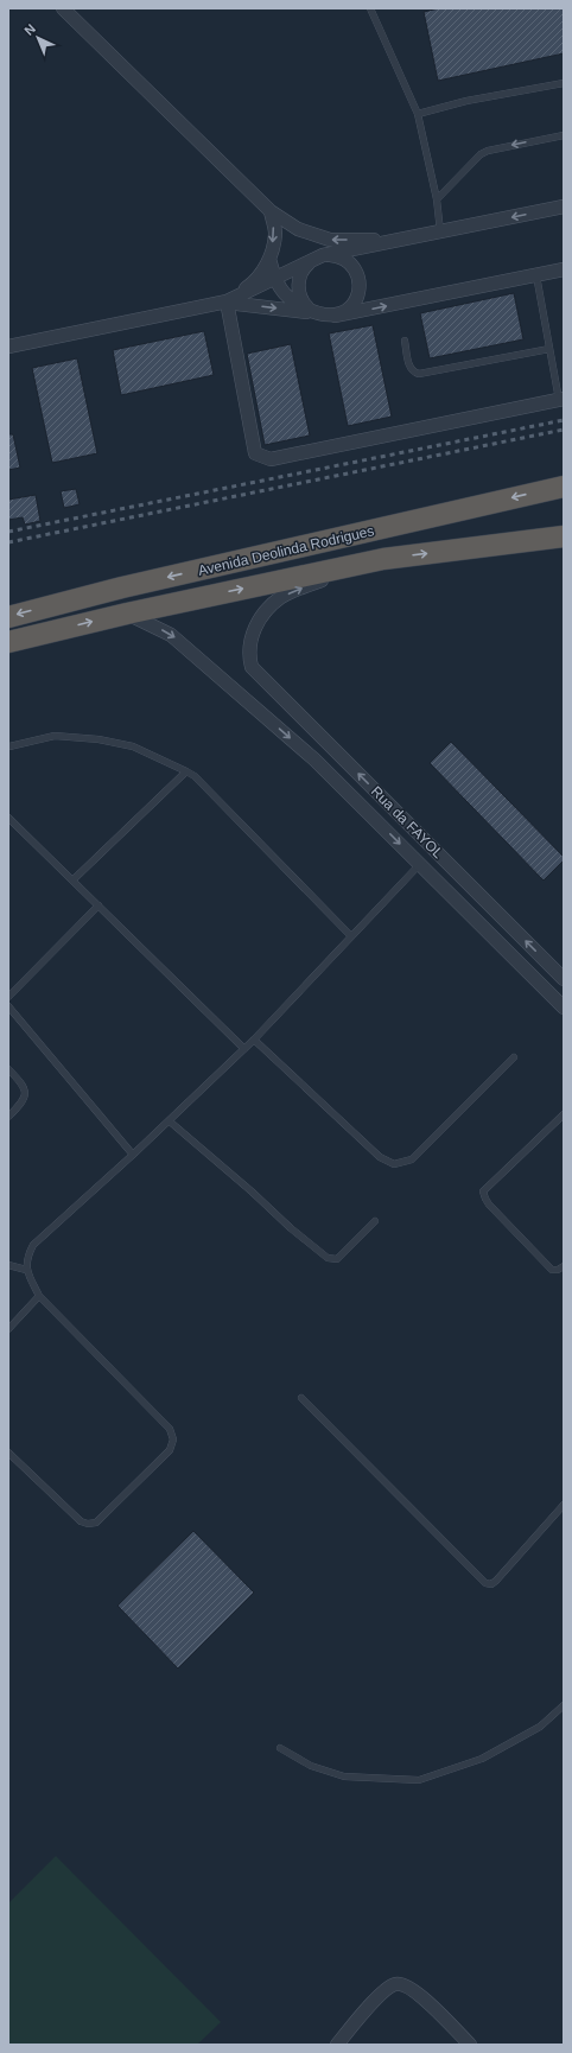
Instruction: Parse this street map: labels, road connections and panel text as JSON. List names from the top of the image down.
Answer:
{
  "streets": {
    "highway": ["Avenida Deolinda Rodrigues"],
    "street": ["Rua da FAYOL"]
  },
  "crossings": [
    ["Avenida Deolinda Rodrigues", "Rua da FAYOL"]
  ],
  "north": "top left"
}
